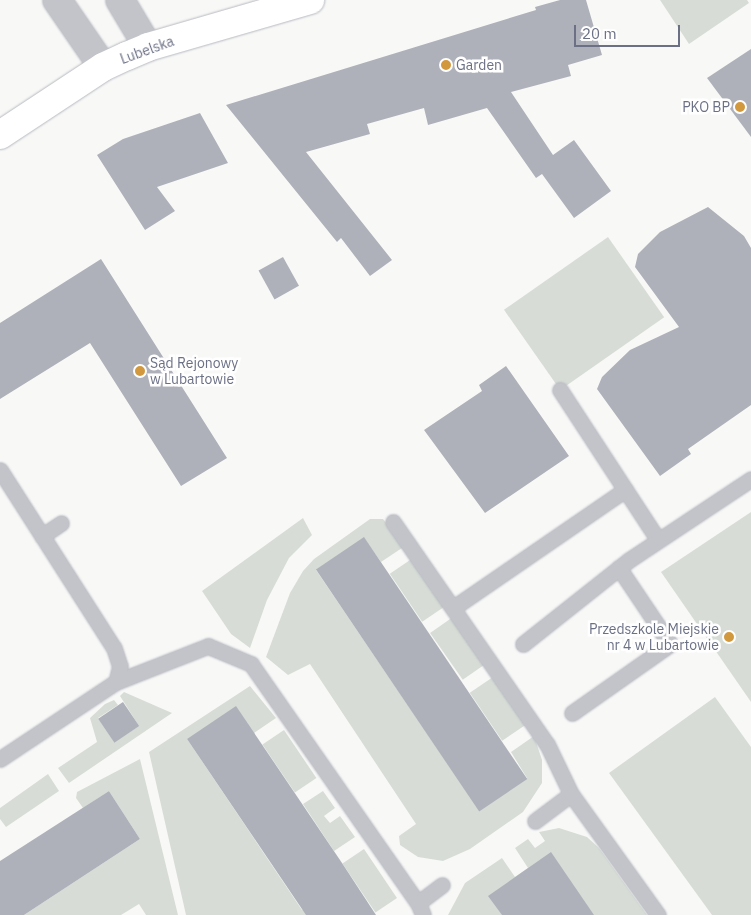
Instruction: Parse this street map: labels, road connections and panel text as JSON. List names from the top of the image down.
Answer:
{
  "streets": {
    "main road": ["Lubelska"]
  },
  "places": [
    "Garden",
    "PKO BP",
    "Sąd Rejonowy w Lubartowie",
    "Przedszkole Miejskie nr 4 w Lubartowie"
  ],
  "scale_bar": "20 m"
}
